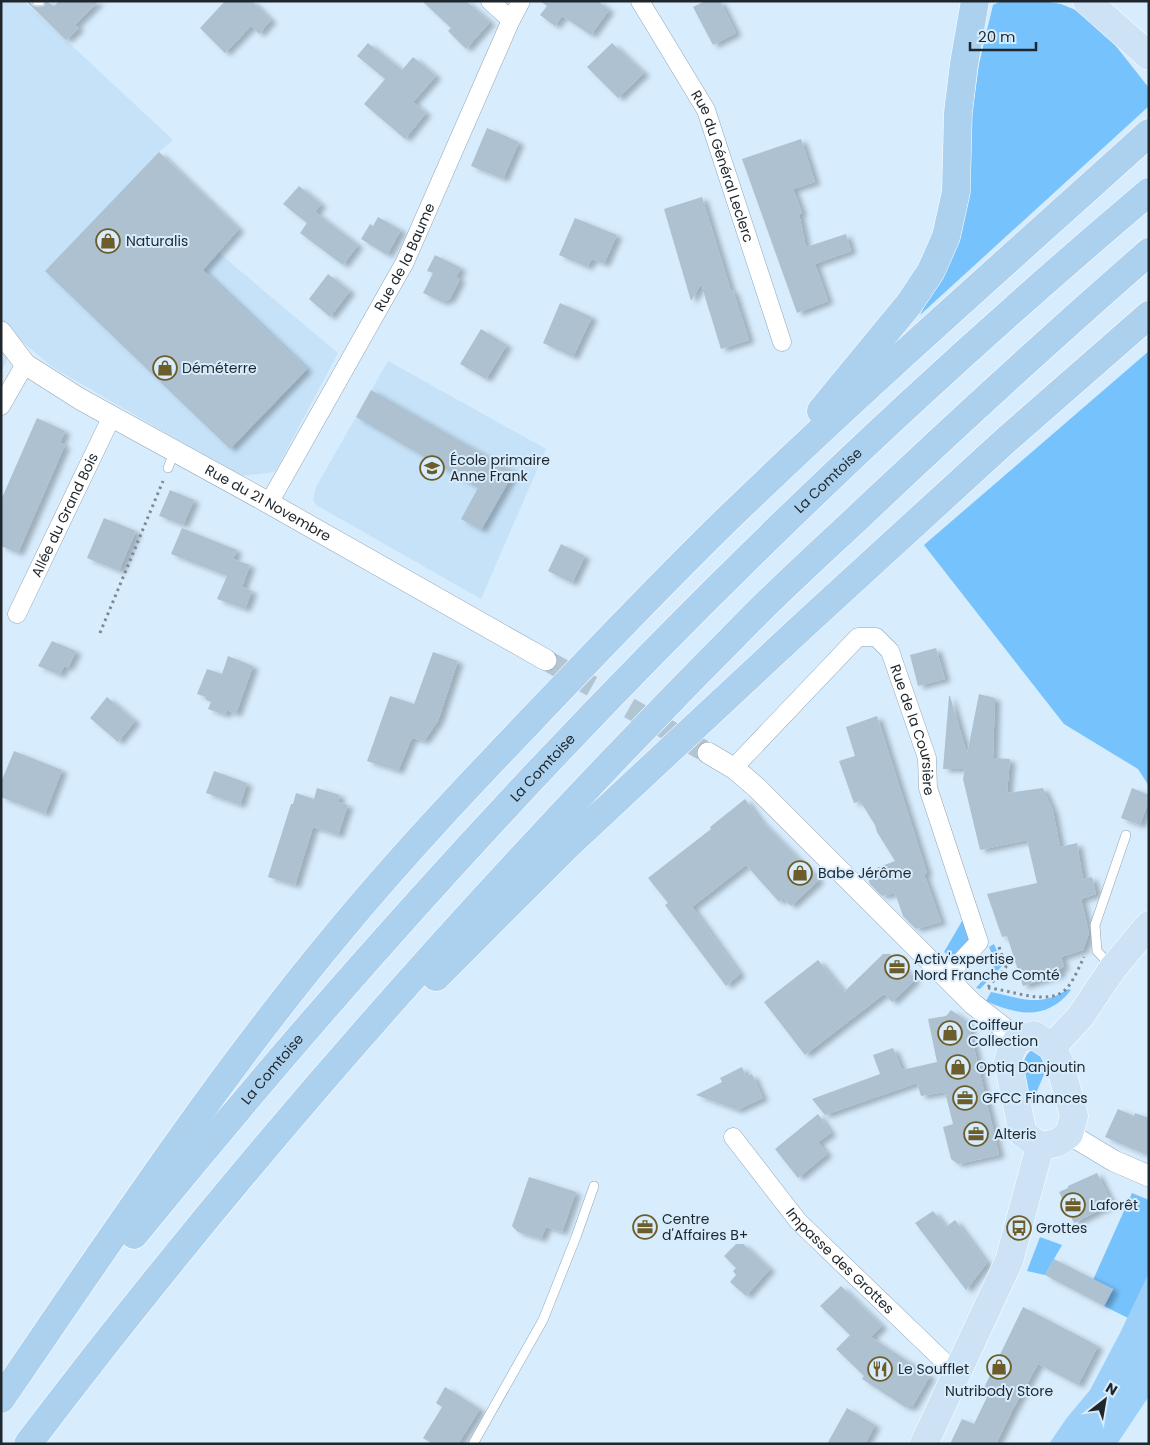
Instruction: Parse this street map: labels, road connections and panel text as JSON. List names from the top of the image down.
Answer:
{
  "streets": {
    "highway": ["La Comtoise"],
    "street": [
      "Rue du Général Leclerc",
      "Rue de la Baume",
      "Rue du 21 Novembre",
      "Allée du Grand Bois",
      "Rue de la Coursière",
      "Impasse des Grottes"
    ]
  },
  "crossings": [
    ["Rue de la Baume", "Rue du 21 Novembre"],
    ["Rue du 21 Novembre", "Allée du Grand Bois"]
  ],
  "places": {
    "shop": [
      "Naturalis",
      "Déméterre",
      "Babe Jérôme",
      "Coiffeur Collection",
      "Optiq Danjoutin",
      "Nutribody Store"
    ],
    "school or university": ["École primaire Anne Frank"],
    "office": [
      "Activ'expertise Nord Franche Comté",
      "GFCC Finances",
      "Alteris",
      "Laforêt",
      "Centre d'Affaires B+"
    ],
    "bus stop": ["Grottes"],
    "restaurant": ["Le Soufflet"]
  },
  "scale_bar": "20 m",
  "north": "top right"
}
